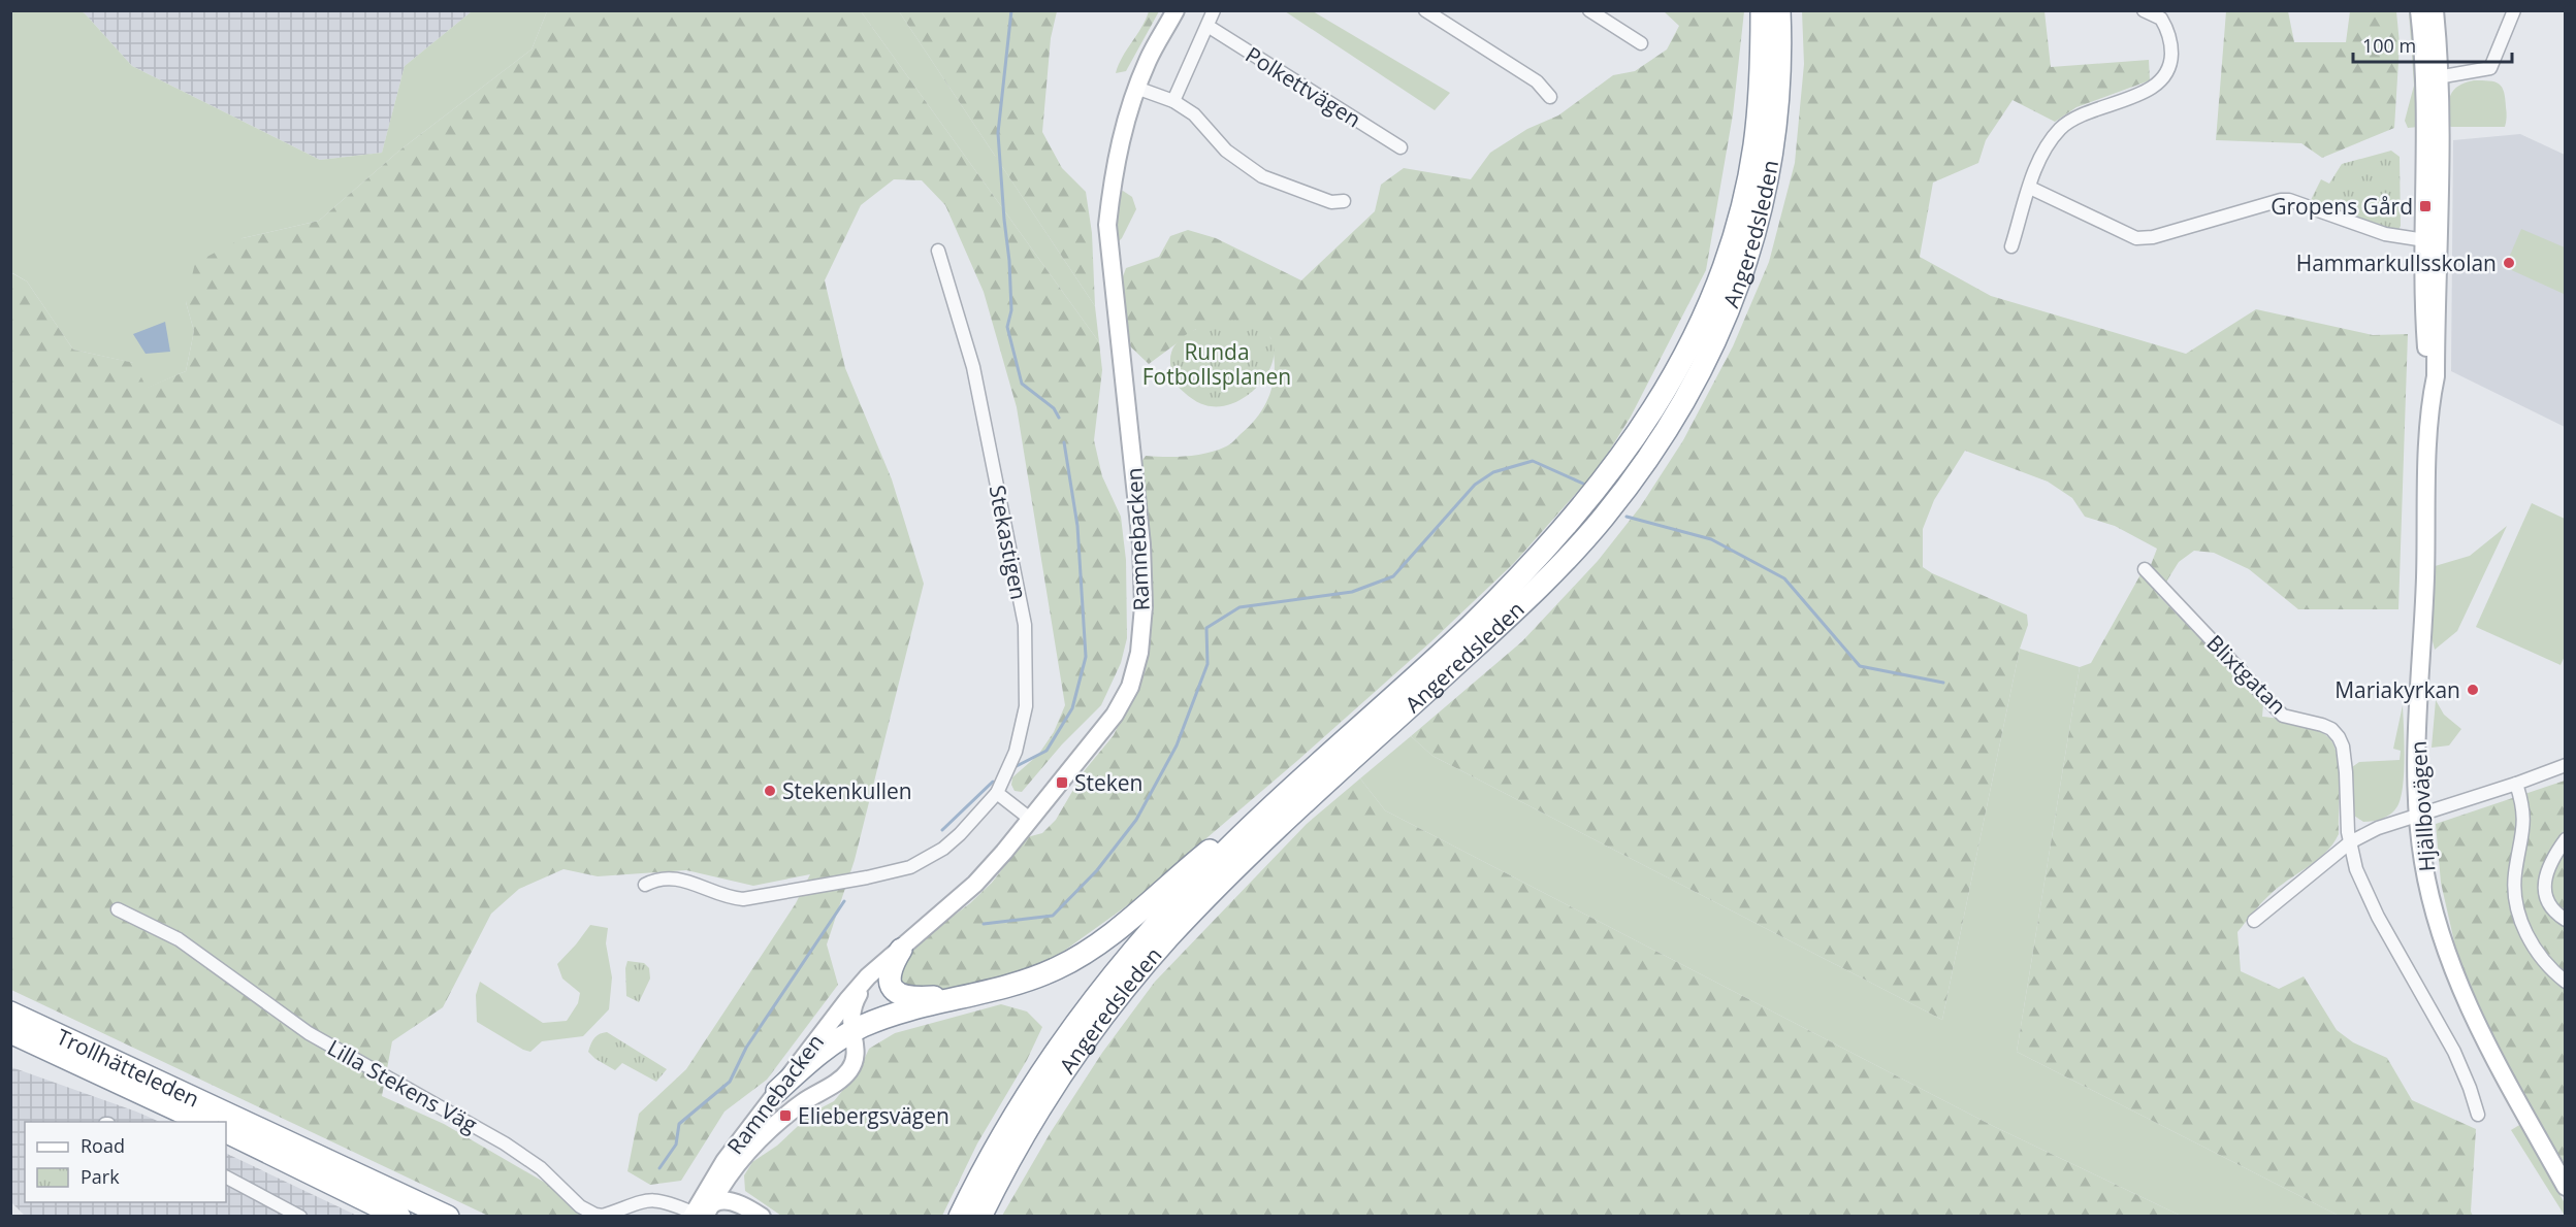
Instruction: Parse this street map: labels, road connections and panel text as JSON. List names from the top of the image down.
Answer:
{
  "streets": {
    "highway": ["Angeredsleden", "Trollhätteleden"],
    "street": [
      "Polkettvägen",
      "Ramnebacken",
      "Stekastigen",
      "Blixtgatan",
      "Hjällbovägen",
      "Lilla Stekens Väg"
    ]
  },
  "crossings": [
    ["Ramnebacken", "Lilla Stekens Väg"]
  ],
  "parks": ["Runda Fotbollsplanen"],
  "places": {
    "transit": ["Gropens Gård", "Steken", "Eliebergsvägen"],
    "other": ["Hammarkullsskolan", "Mariakyrkan", "Stekenkullen"]
  },
  "legend": ["Road", "Park"],
  "scale_bar": "100 m"
}
